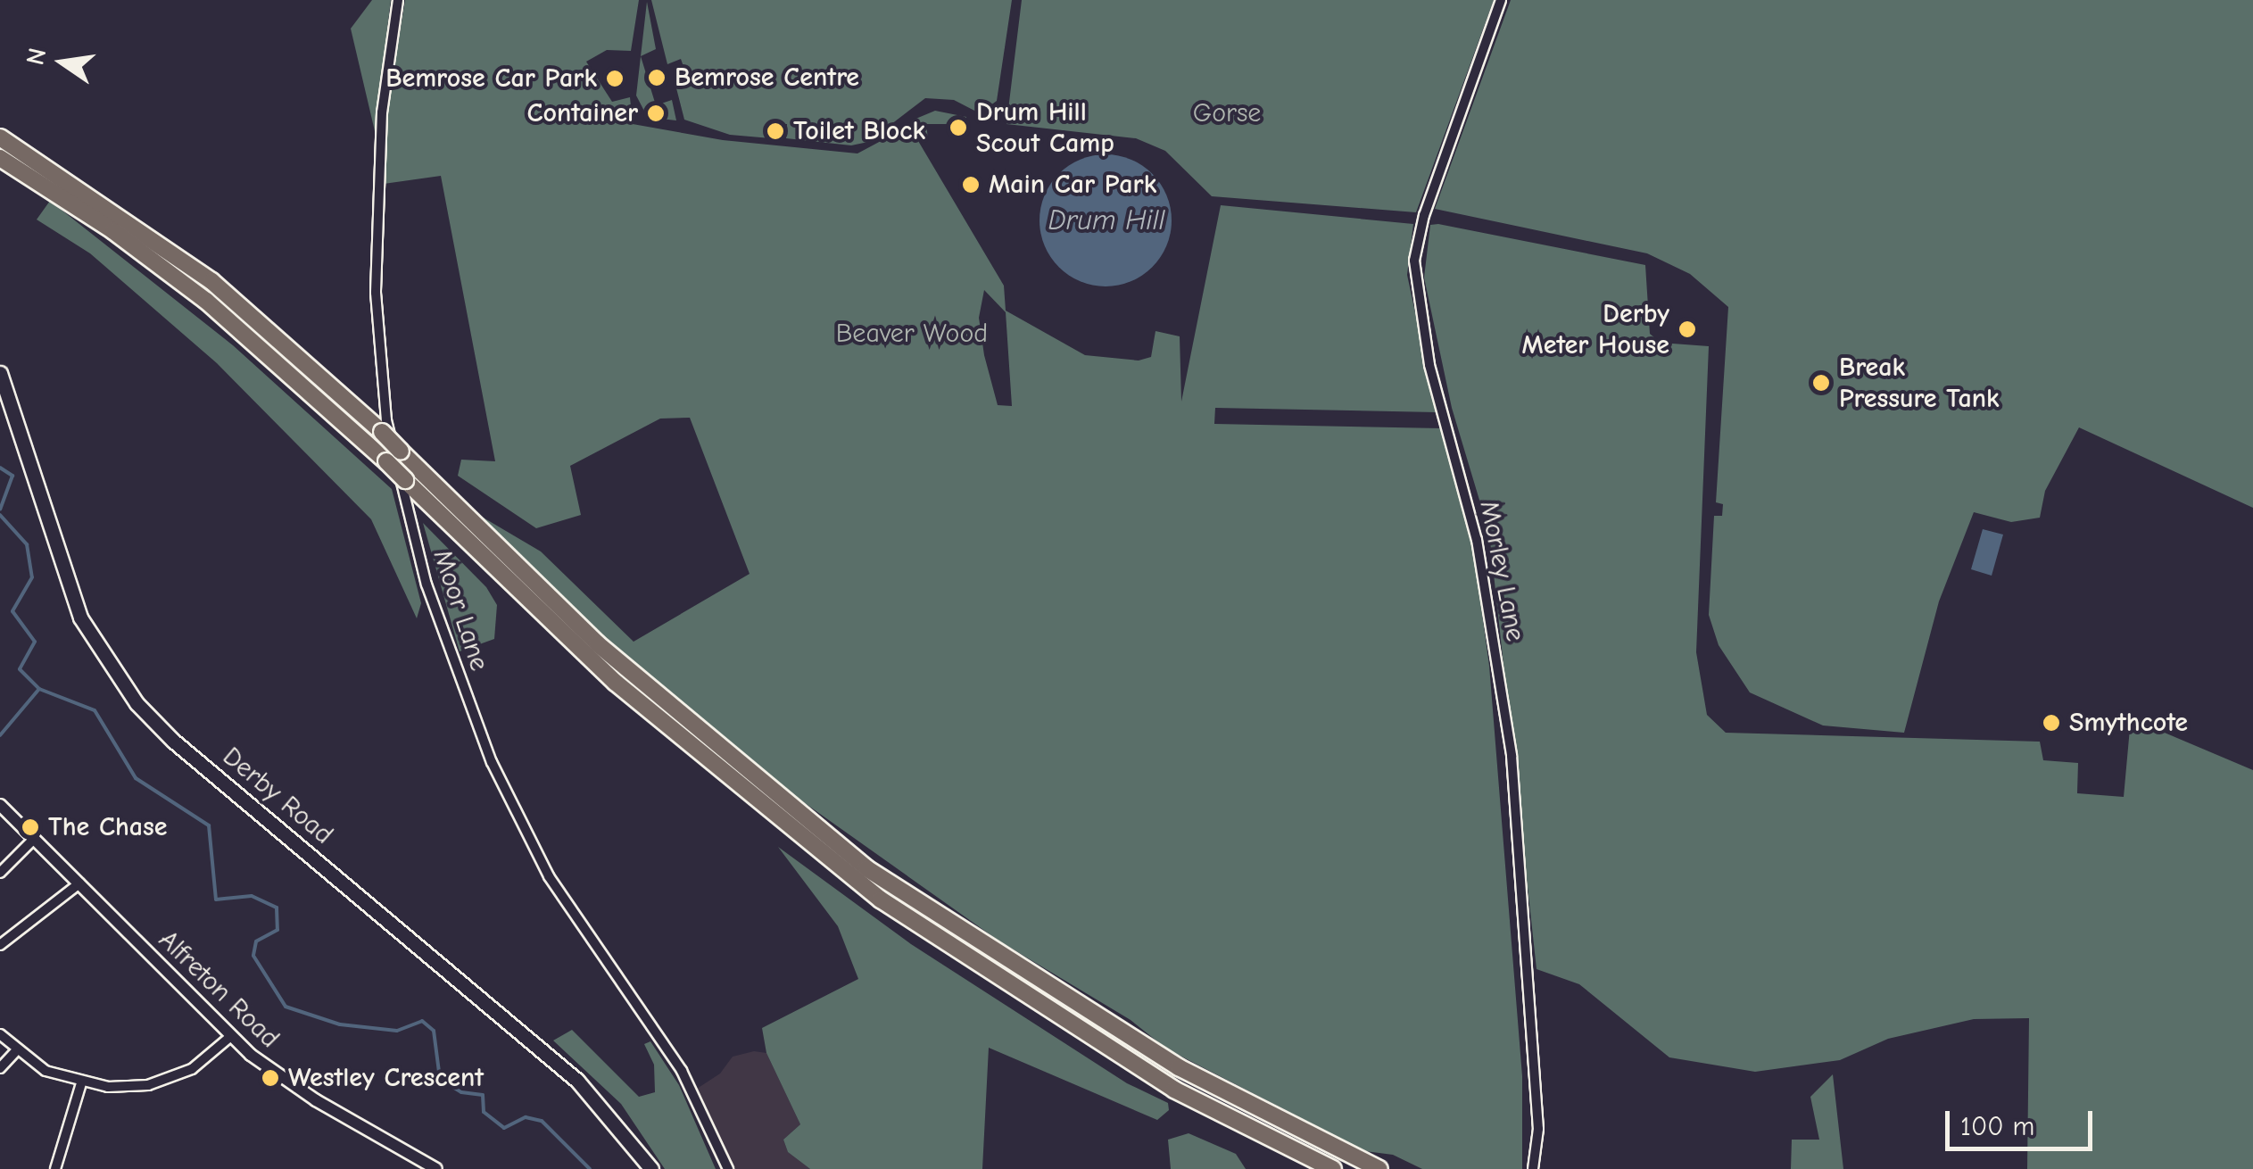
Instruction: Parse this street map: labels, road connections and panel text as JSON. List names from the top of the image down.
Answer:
{
  "streets": {
    "main road": ["Derby Road"],
    "street": ["Morley Lane", "Moor Lane", "Alfreton Road"]
  },
  "water": ["Drum Hill"],
  "parks": ["Gorse", "Beaver Wood"],
  "places": [
    "Bemrose Centre",
    "Bemrose Car Park",
    "Container",
    "Drum Hill Scout Camp",
    "Toilet Block",
    "Main Car Park",
    "Derby Meter House",
    "Break Pressure Tank",
    "Smythcote",
    "The Chase",
    "Westley Crescent"
  ],
  "scale_bar": "100 m",
  "north": "left"
}
